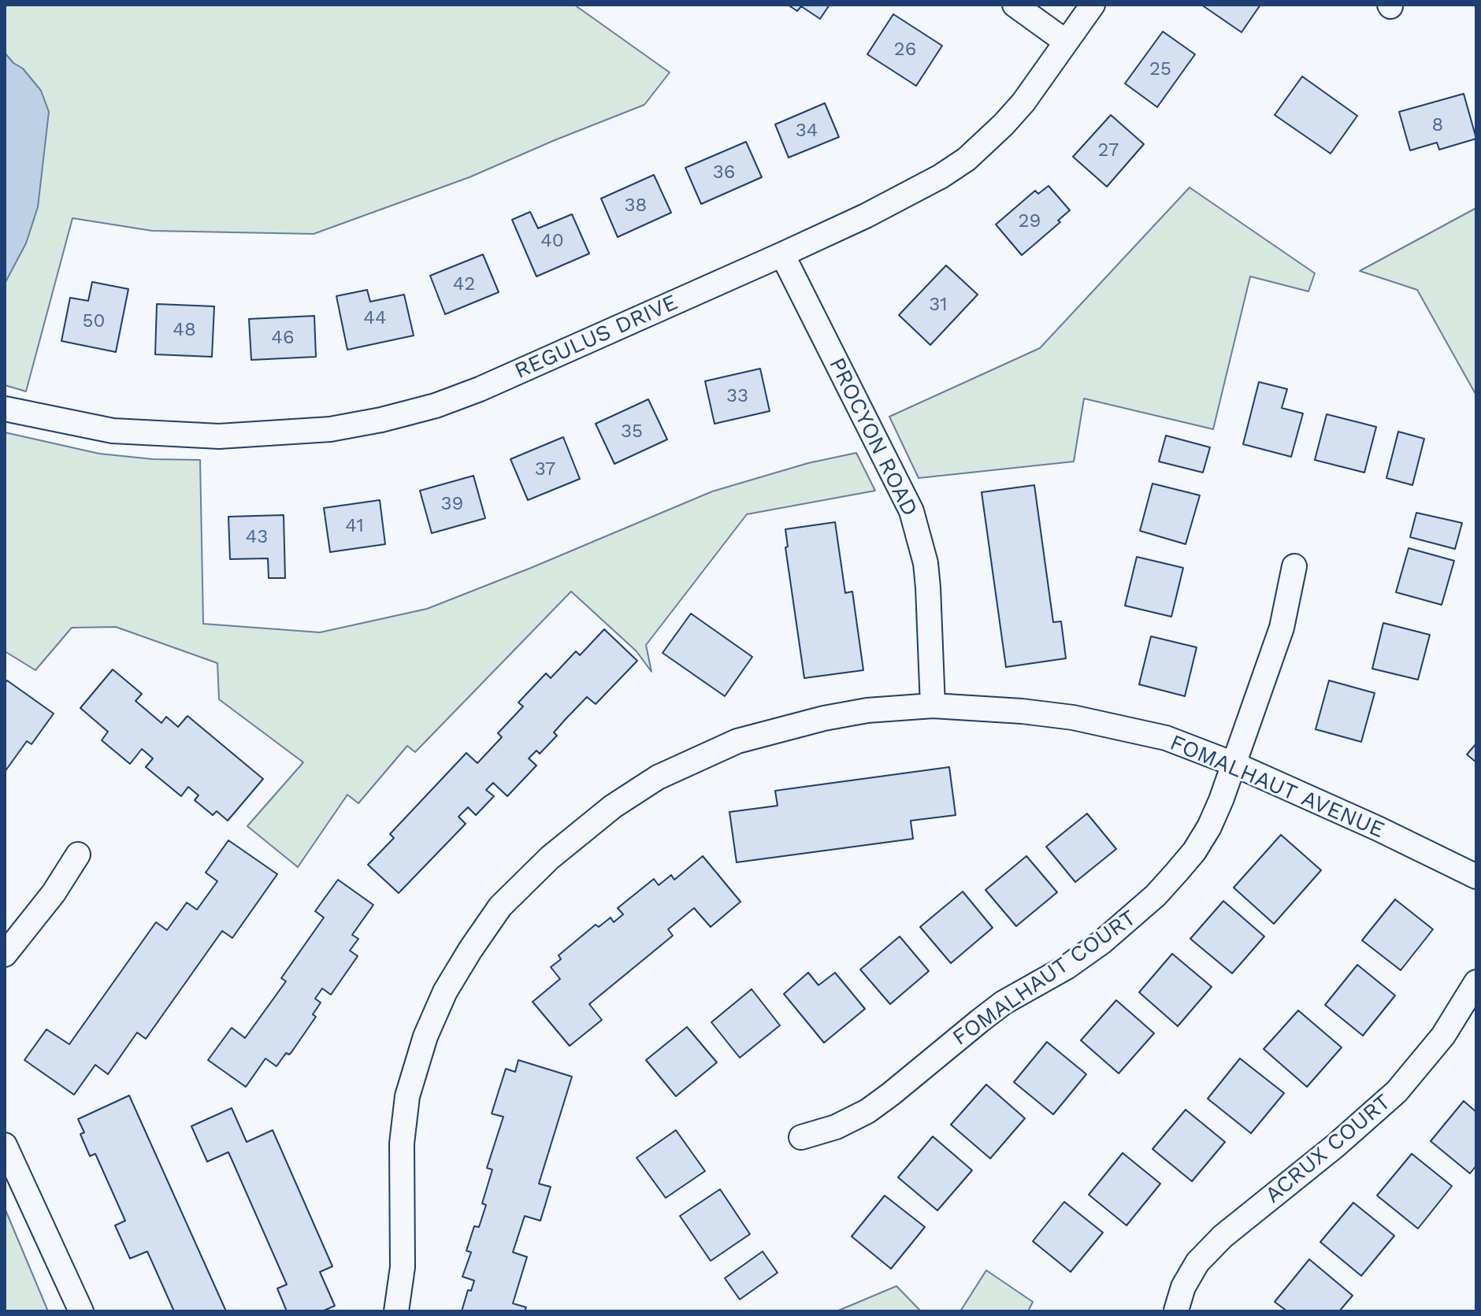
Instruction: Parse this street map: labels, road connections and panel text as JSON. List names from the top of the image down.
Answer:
{
  "streets": {
    "street": [
      "REGULUS DRIVE",
      "PROCYON ROAD",
      "FOMALHAUT AVENUE",
      "FOMALHAUT COURT",
      "ACRUX COURT"
    ]
  },
  "crossings": [
    ["REGULUS DRIVE", "PROCYON ROAD"],
    ["PROCYON ROAD", "FOMALHAUT AVENUE"],
    ["FOMALHAUT AVENUE", "FOMALHAUT COURT"]
  ],
  "house_numbers": [
    "26",
    "25",
    "8",
    "34",
    "27",
    "36",
    "38",
    "29",
    "40",
    "42",
    "31",
    "44",
    "50",
    "48",
    "46",
    "33",
    "35",
    "37",
    "39",
    "41",
    "43"
  ]
}
